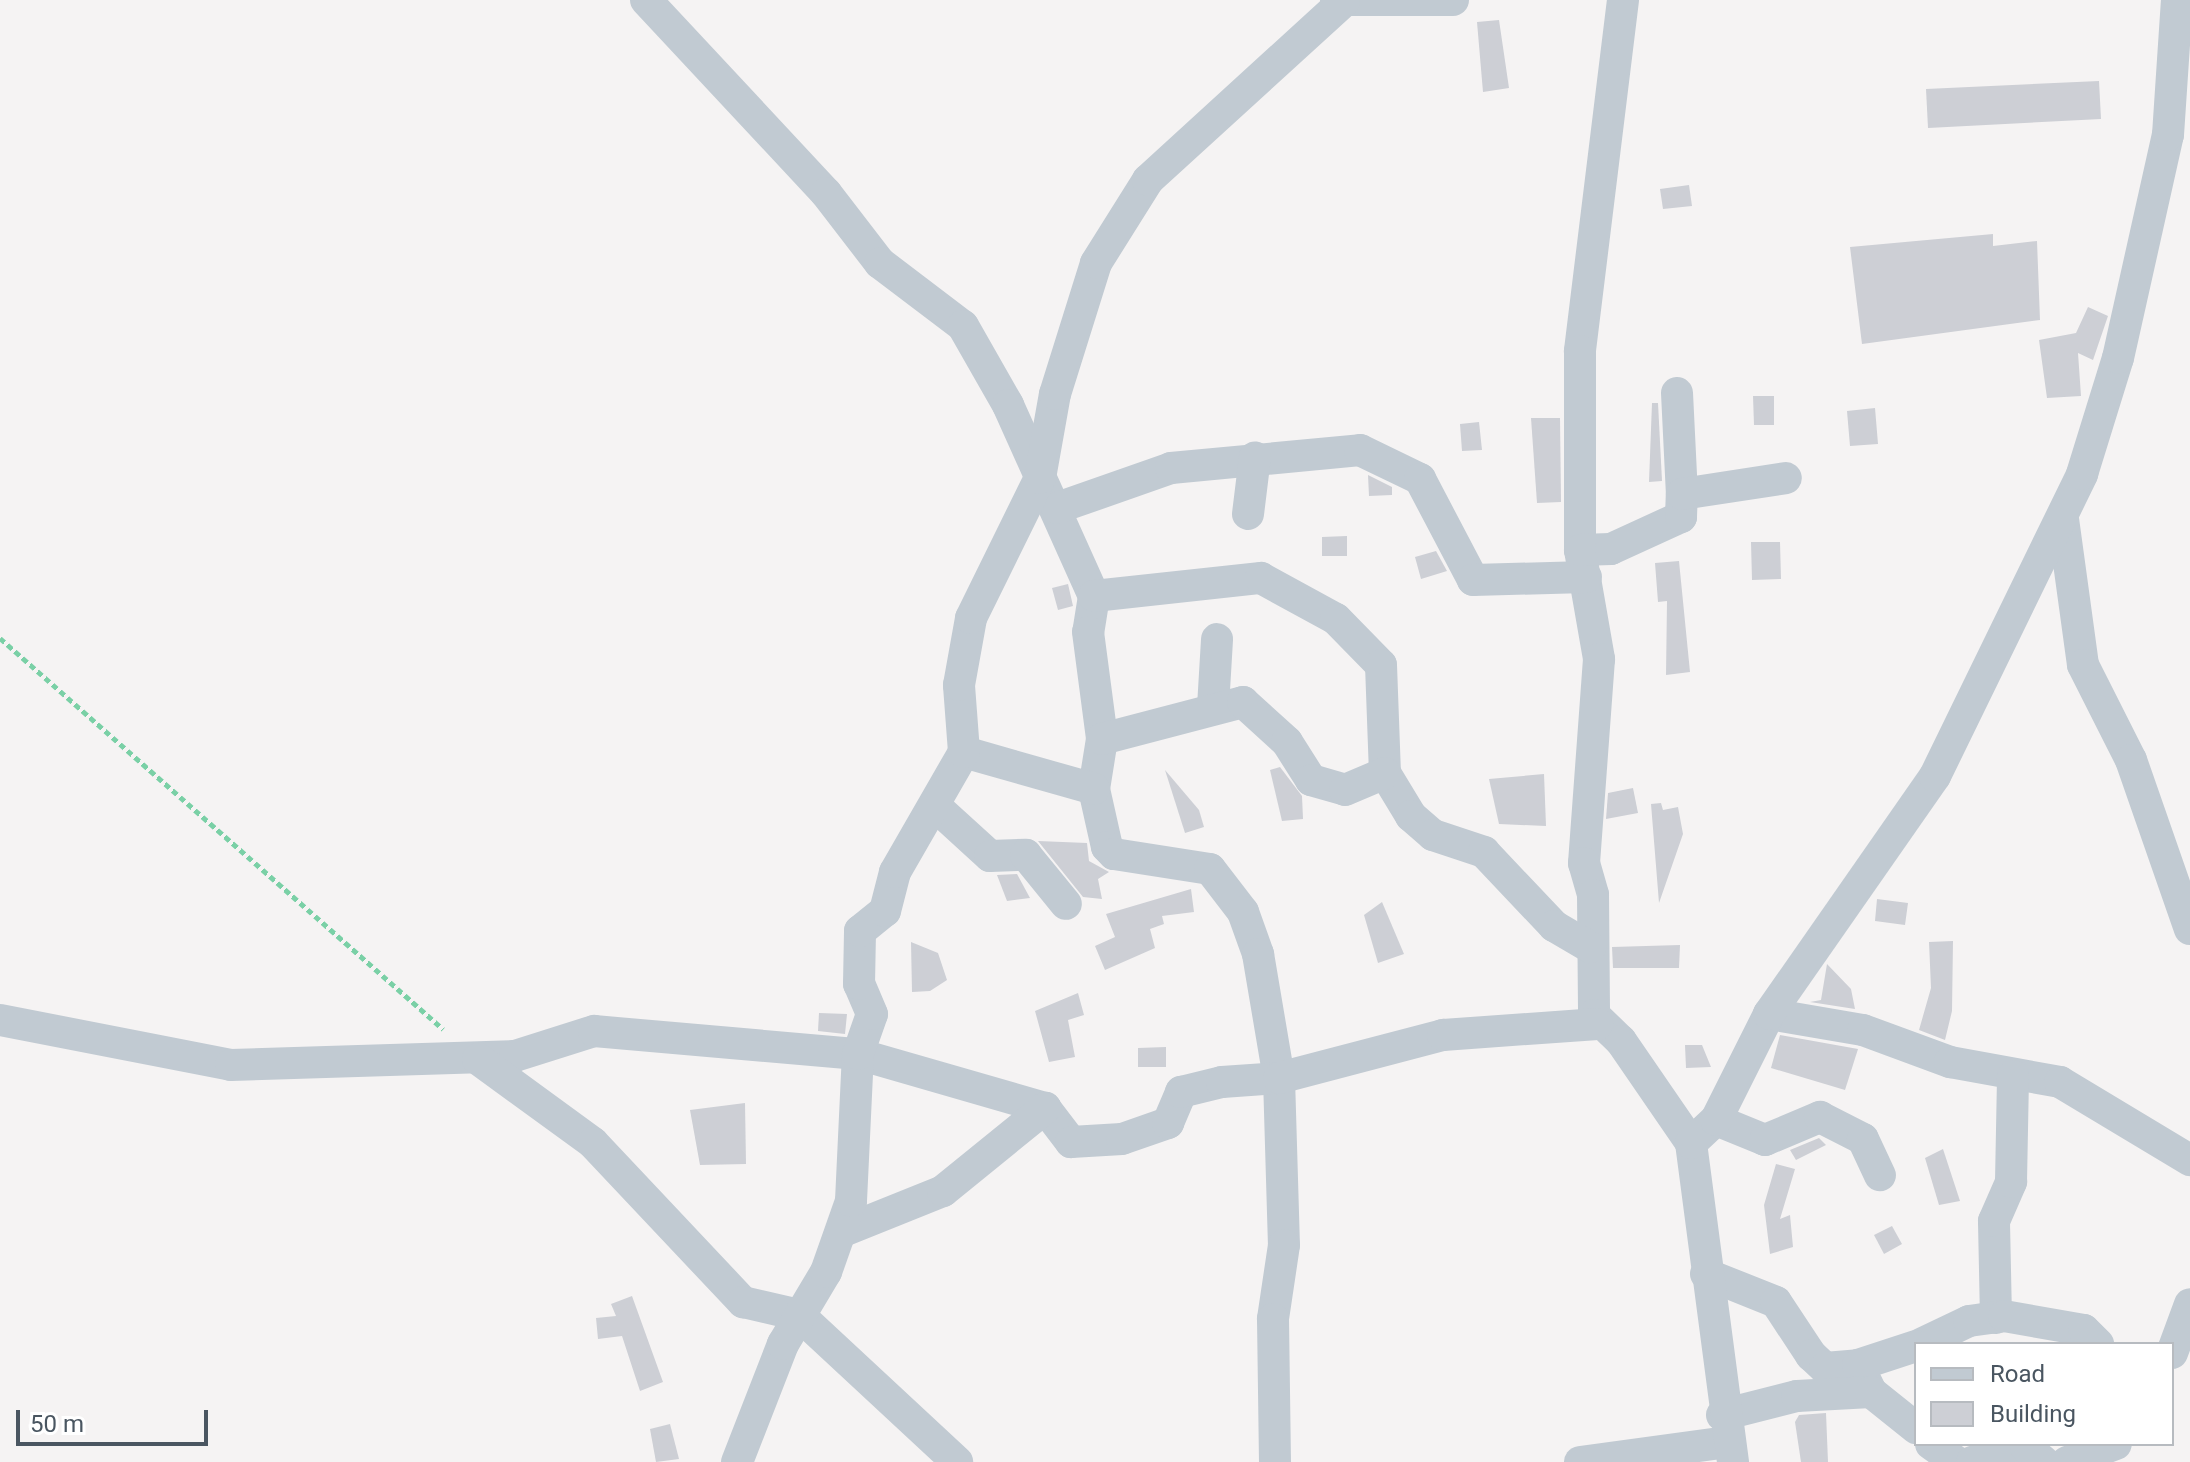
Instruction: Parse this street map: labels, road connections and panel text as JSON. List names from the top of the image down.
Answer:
{
  "legend": ["Road", "Building"],
  "scale_bar": "50 m"
}
